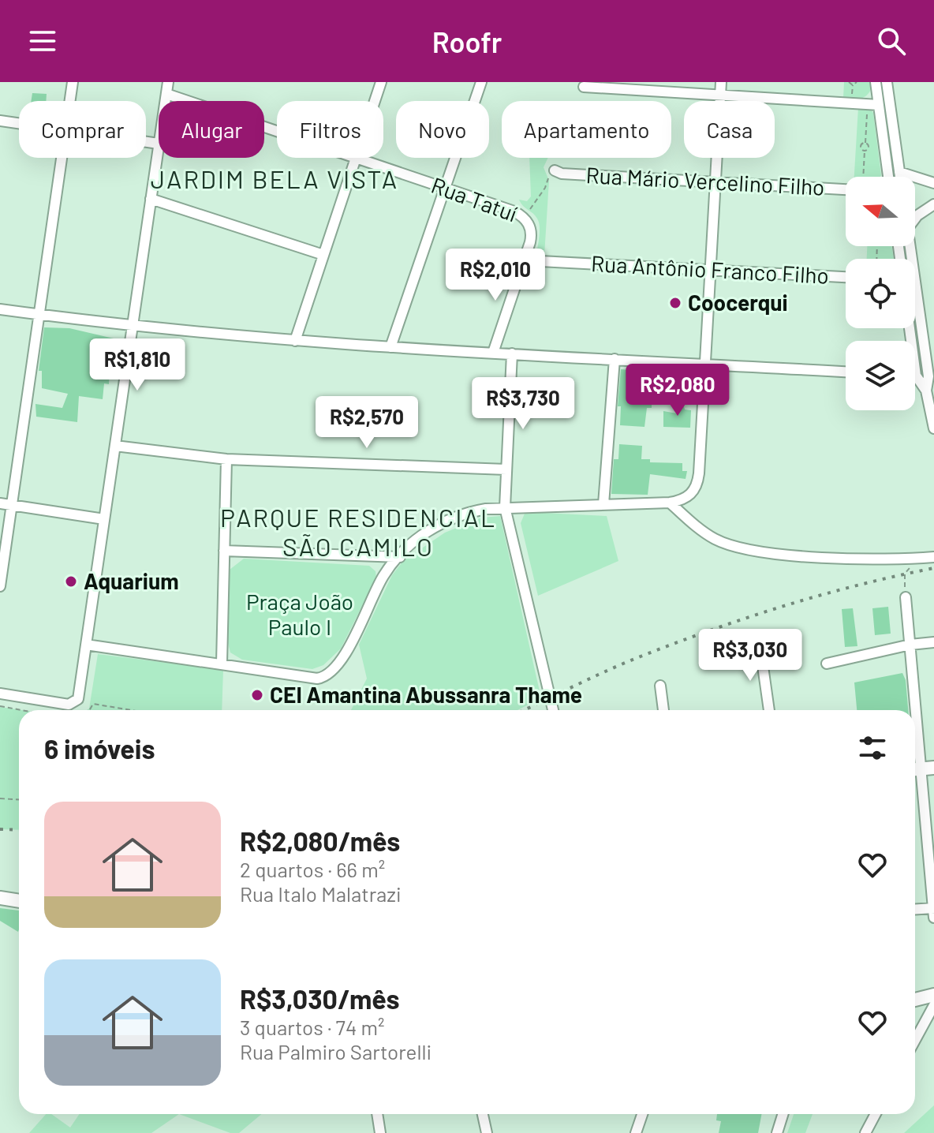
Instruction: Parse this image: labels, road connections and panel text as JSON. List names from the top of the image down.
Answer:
{
  "streets": {
    "street": ["Rua Mário Vercelino Filho", "Rua Tatuí", "Rua Antônio Franco Filho"]
  },
  "districts": ["JARDIM BELA VISTA", "PARQUE RESIDENCIAL SÃO CAMILO"],
  "parks": ["Praça João Paulo I"],
  "places": ["Coocerqui", "Aquarium", "CEI Amantina Abussanra Thame"],
  "north": "left",
  "page": {
    "header": "Roofr",
    "chip": [
      "Comprar",
      "Alugar",
      "Filtros",
      "Novo",
      "Apartamento",
      "Casa"
    ],
    "price": [
      "R$2,010",
      "R$1,810",
      "R$2,080",
      "R$3,730",
      "R$2,570",
      "R$3,030"
    ],
    "heading": "6 imóveis",
    "list": [
      {
        "name": "R$2,080/mês",
        "note": "2 quartos · 66 m² · Rua Italo Malatrazi"
      },
      {
        "name": "R$3,030/mês",
        "note": "3 quartos · 74 m² · Rua Palmiro Sartorelli"
      }
    ]
  }
}
